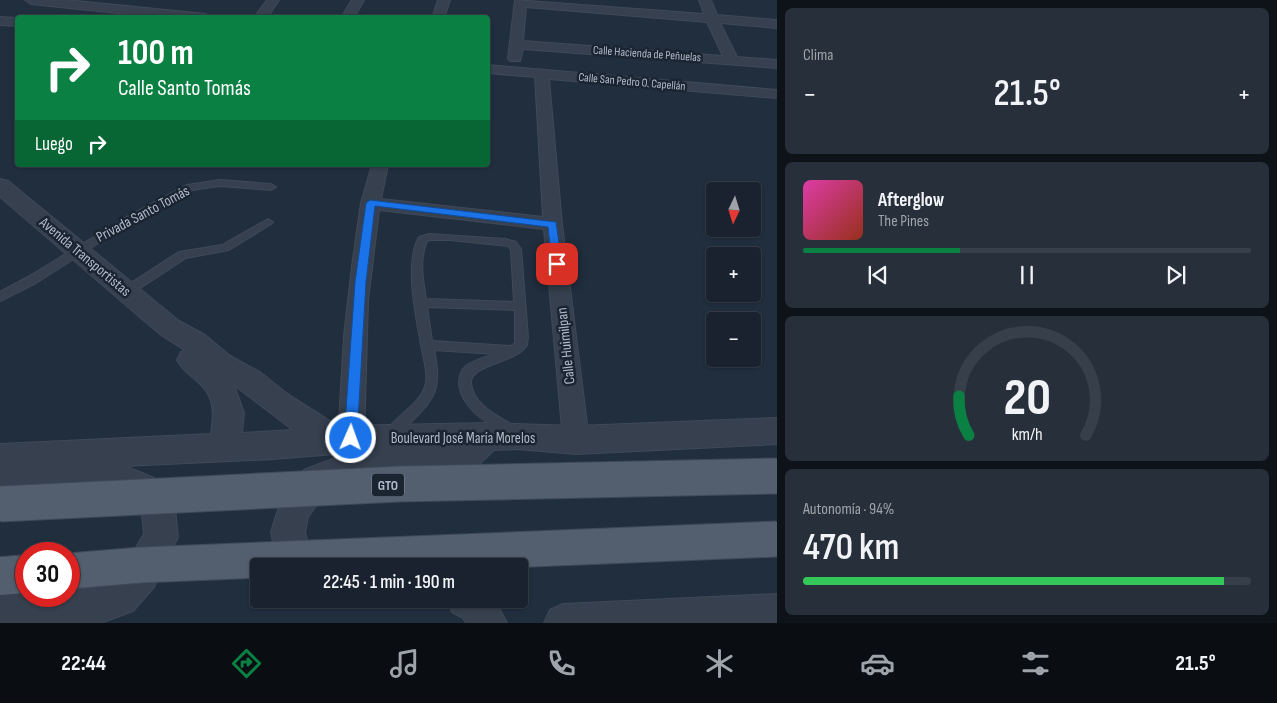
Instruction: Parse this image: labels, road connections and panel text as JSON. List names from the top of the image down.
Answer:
{
  "streets": {
    "main road": ["GTO"],
    "street": [
      "Calle Hacienda de Peñuelas",
      "Calle San Pedro O. Capellán",
      "Avenida Transportistas",
      "Calle Huimilpan",
      "Boulevard José María Morelos"
    ],
    "lane": ["Privada Santo Tomás"]
  },
  "crossings": [
    ["Calle San Pedro O. Capellán", "Calle Huimilpan"],
    ["Privada Santo Tomás", "Avenida Transportistas"],
    ["Avenida Transportistas", "Boulevard José María Morelos"],
    ["Calle Huimilpan", "Boulevard José María Morelos"]
  ],
  "north": "bottom",
  "page": {
    "tile": [
      "Clima",
      ["Autonomía · 94%", "470 km"]
    ],
    "turn": ["100 m", "Calle Santo Tomás"],
    "heat": ["−", "21.5°", "+"],
    "then": "Luego",
    "song": ["Afterglow", "The Pines"],
    "map_buttons": ["+", "−"],
    "limit": "30",
    "trip": "22:45 · 1 min · 190 m",
    "tabs": ["22:44", "21.5°"],
    "gauge": ["20", "km/h"]
  }
}
